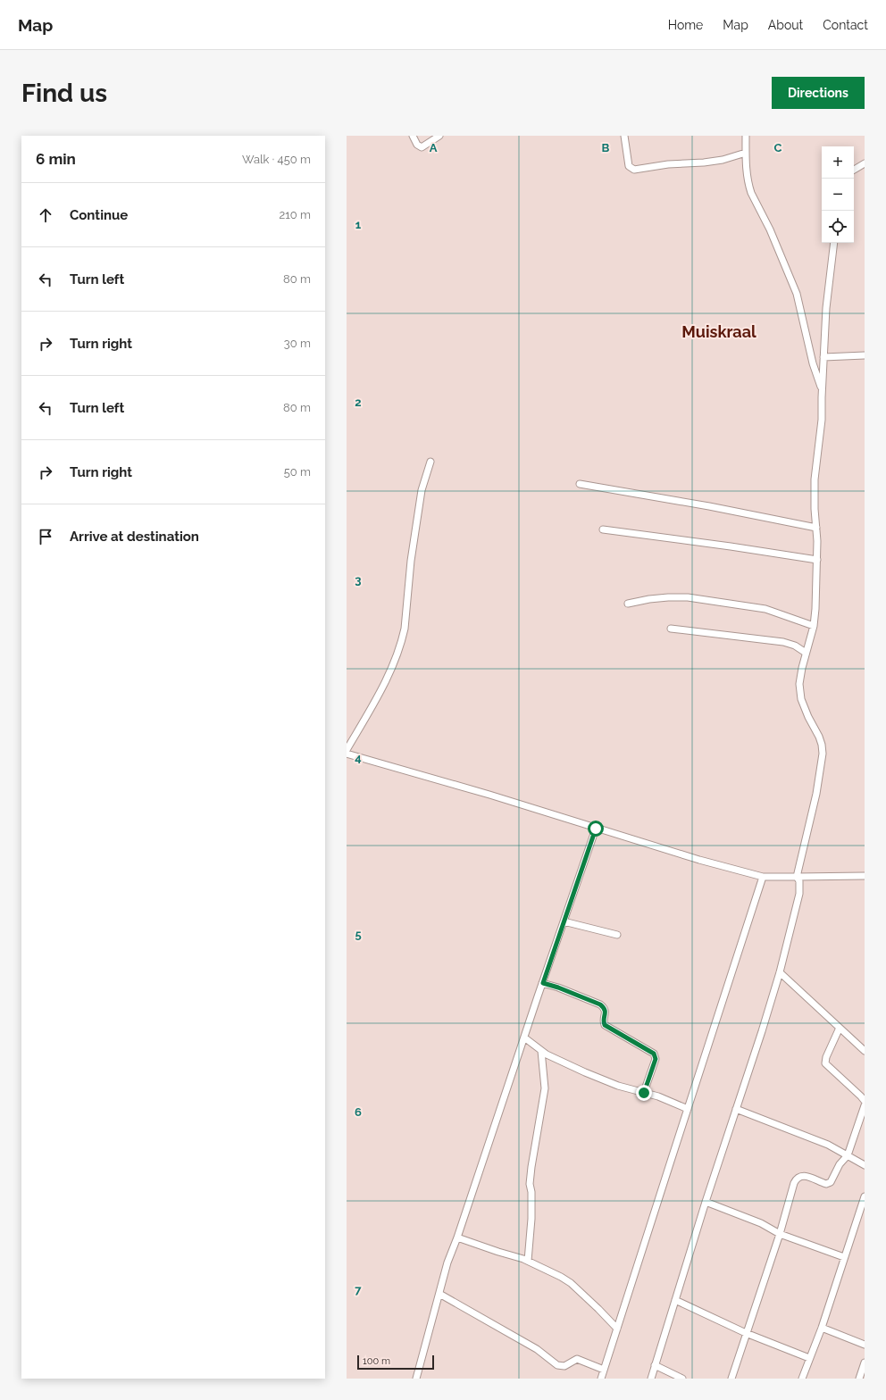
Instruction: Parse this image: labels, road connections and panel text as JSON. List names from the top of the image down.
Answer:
{
  "districts": ["Muiskraal"],
  "scale_bar": "100 m",
  "page": {
    "header": "Map",
    "nav": [
      "Home",
      "Map",
      "About",
      "Contact"
    ],
    "buttons": "Directions",
    "title": "Find us",
    "heading": ["6 min", "Walk · 450 m"],
    "map_buttons": ["+", "−"],
    "list": [
      ["Continue", "210 m"],
      ["Turn left", "80 m"],
      ["Turn right", "30 m"],
      ["Turn left", "80 m"],
      ["Turn right", "50 m"],
      "Arrive at destination"
    ],
    "scale": "100 m"
  },
  "grid": {
    "columns": ["A", "B", "C"],
    "rows": [
      "1",
      "2",
      "3",
      "4",
      "5",
      "6",
      "7"
    ]
  }
}
